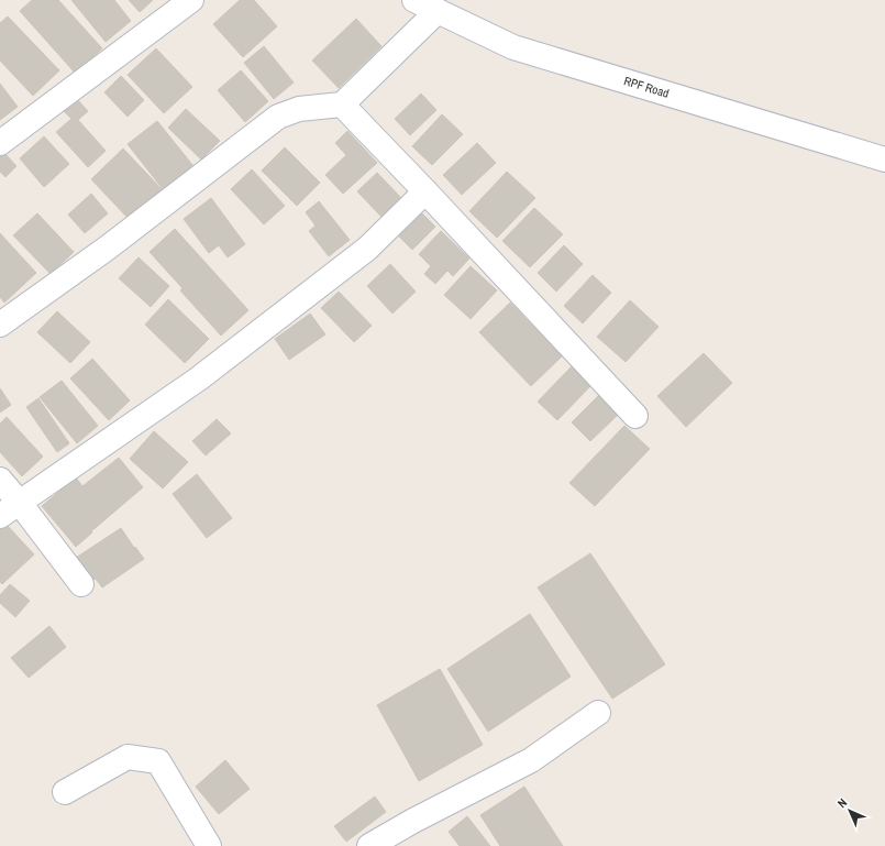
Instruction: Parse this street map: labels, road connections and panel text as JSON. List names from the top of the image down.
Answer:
{
  "streets": {
    "street": ["RPF Road"]
  },
  "north": "top left"
}
